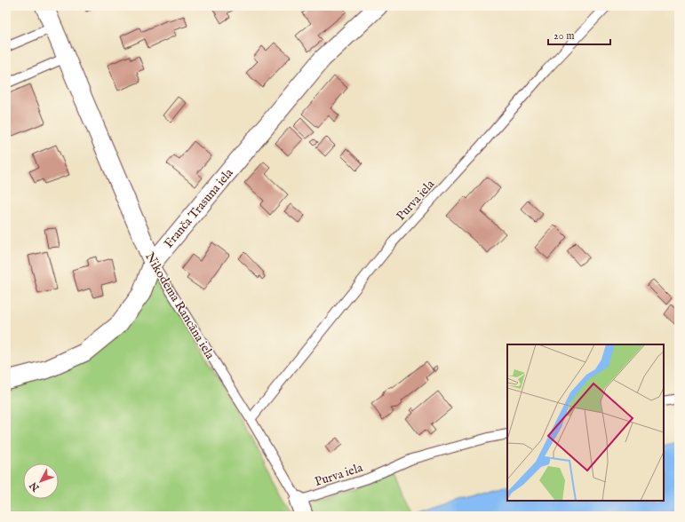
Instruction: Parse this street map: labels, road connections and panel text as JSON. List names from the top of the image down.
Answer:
{
  "streets": {
    "street": ["Franča Trasuna iela", "Nikodema Rancāna iela"],
    "lane": ["Purva iela"]
  },
  "crossings": [
    ["Purva iela", "Nikodema Rancāna iela"],
    ["Franča Trasuna iela", "Nikodema Rancāna iela"]
  ],
  "scale_bar": "20 m",
  "north": "bottom left"
}
